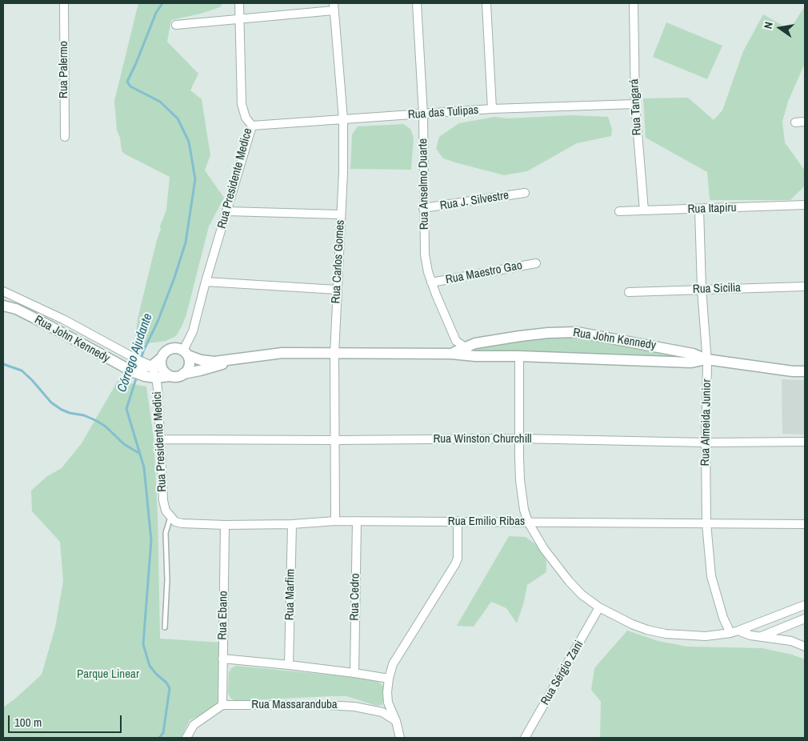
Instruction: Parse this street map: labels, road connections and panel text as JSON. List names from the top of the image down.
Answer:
{
  "streets": {
    "street": [
      "Rua Palermo",
      "Rua Tangará",
      "Rua das Tulipas",
      "Rua Presidente Medice",
      "Rua Anselmo Duarte",
      "Rua J. Silvestre",
      "Rua Itapiru",
      "Rua Carlos Gomes",
      "Rua Maestro Gao",
      "Rua Sicilia",
      "Rua John Kennedy",
      "Rua Almeida Junior",
      "Rua Winston Churchill",
      "Rua Presidente Medici",
      "Rua Emilio Ribas",
      "Rua Marfim",
      "Rua Cedro",
      "Rua Ebano",
      "Rua Sérgio Zani",
      "Rua Massaranduba"
    ]
  },
  "crossings": [
    ["Rua Tangará", "Rua das Tulipas"],
    ["Rua Tangará", "Rua Itapiru"],
    ["Rua das Tulipas", "Rua Presidente Medice"],
    ["Rua das Tulipas", "Rua Anselmo Duarte"],
    ["Rua das Tulipas", "Rua Carlos Gomes"],
    ["Rua Presidente Medice", "Rua John Kennedy"],
    ["Rua Anselmo Duarte", "Rua J. Silvestre"],
    ["Rua Anselmo Duarte", "Rua Maestro Gao"],
    ["Rua Anselmo Duarte", "Rua John Kennedy"],
    ["Rua Itapiru", "Rua Almeida Junior"],
    ["Rua Carlos Gomes", "Rua John Kennedy"],
    ["Rua Carlos Gomes", "Rua Winston Churchill"],
    ["Rua Carlos Gomes", "Rua Emilio Ribas"],
    ["Rua Sicilia", "Rua Almeida Junior"],
    ["Rua John Kennedy", "Rua Almeida Junior"],
    ["Rua John Kennedy", "Rua Presidente Medici"],
    ["Rua Almeida Junior", "Rua Winston Churchill"],
    ["Rua Almeida Junior", "Rua Emilio Ribas"],
    ["Rua Winston Churchill", "Rua Presidente Medici"],
    ["Rua Presidente Medici", "Rua Emilio Ribas"],
    ["Rua Emilio Ribas", "Rua Marfim"],
    ["Rua Emilio Ribas", "Rua Cedro"],
    ["Rua Emilio Ribas", "Rua Ebano"],
    ["Rua Ebano", "Rua Massaranduba"]
  ],
  "water": ["Córrego Ajudante"],
  "parks": ["Parque Linear"],
  "scale_bar": "100 m",
  "north": "left"
}
